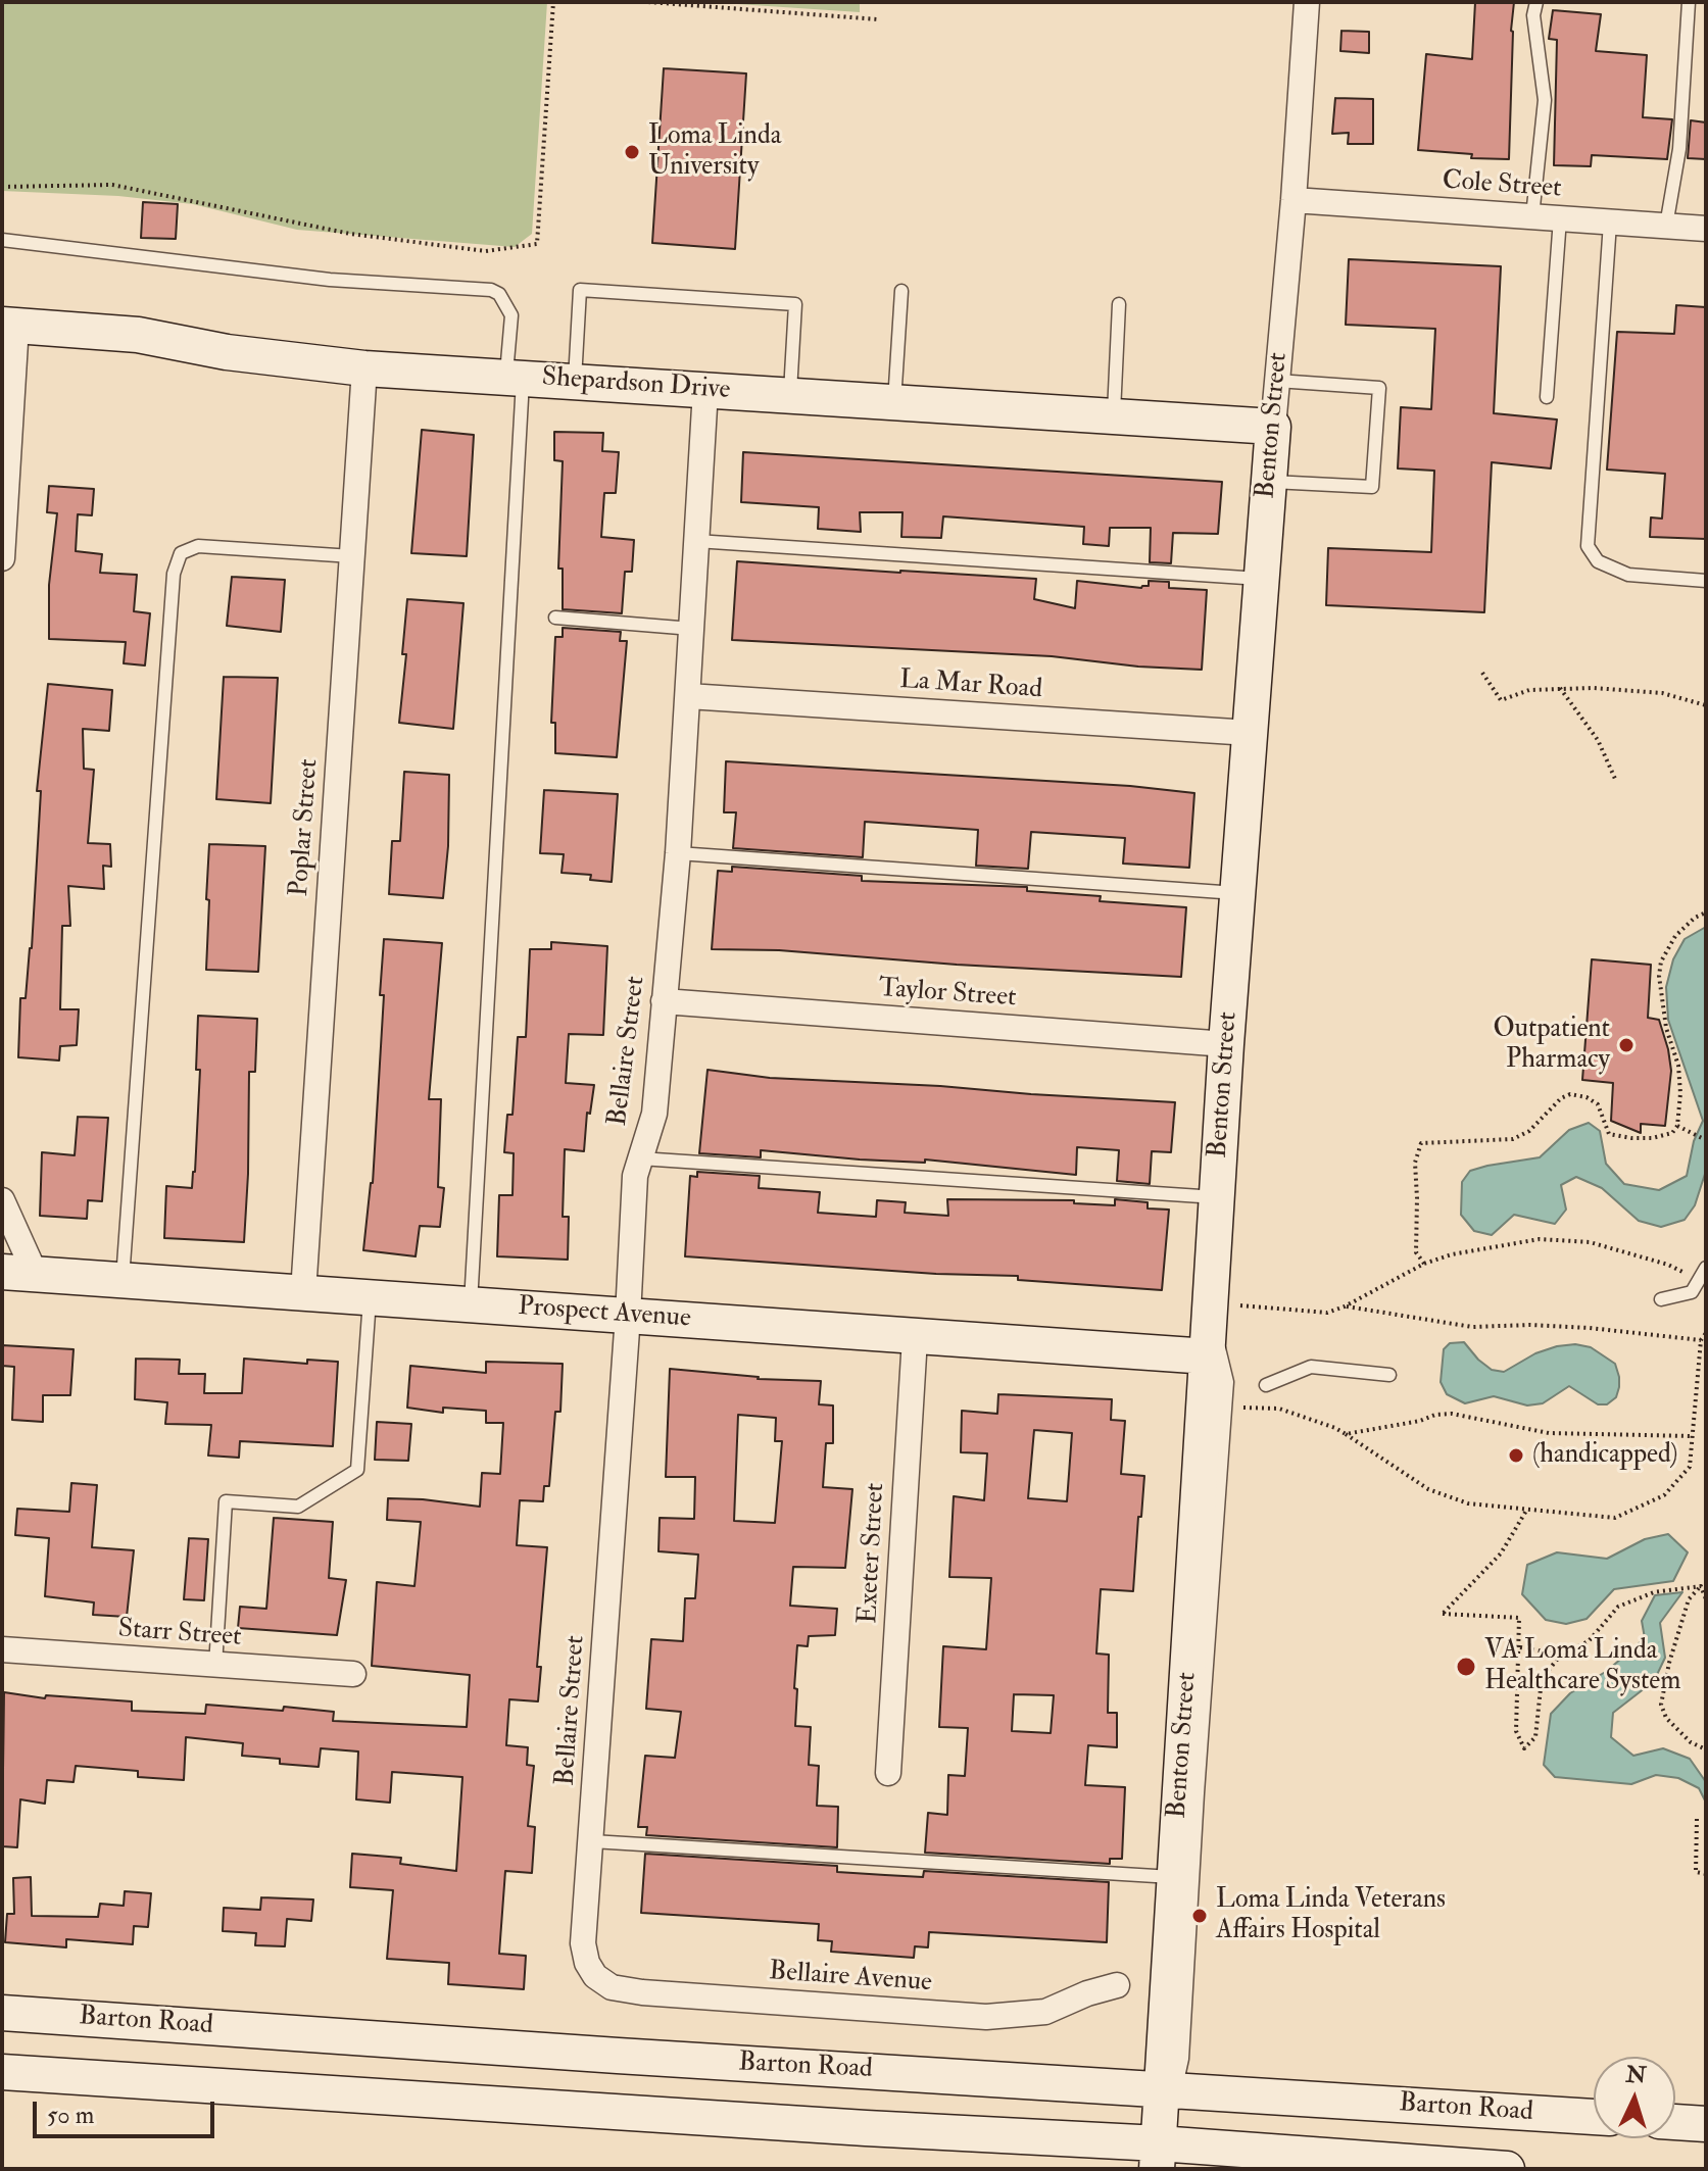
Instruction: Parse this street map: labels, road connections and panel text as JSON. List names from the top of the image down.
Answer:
{
  "streets": {
    "street": [
      "Cole Street",
      "Shepardson Drive",
      "Benton Street",
      "La Mar Road",
      "Poplar Street",
      "Taylor Street",
      "Bellaire Street",
      "Prospect Avenue",
      "Exeter Street",
      "Starr Street",
      "Bellaire Avenue",
      "Barton Road"
    ]
  },
  "crossings": [
    ["Cole Street", "Benton Street"],
    ["Shepardson Drive", "Benton Street"],
    ["Shepardson Drive", "Poplar Street"],
    ["Shepardson Drive", "Bellaire Street"],
    ["Benton Street", "La Mar Road"],
    ["Benton Street", "Taylor Street"],
    ["Benton Street", "Prospect Avenue"],
    ["Benton Street", "Barton Road"],
    ["La Mar Road", "Bellaire Street"],
    ["Poplar Street", "Prospect Avenue"],
    ["Taylor Street", "Bellaire Street"],
    ["Bellaire Street", "Prospect Avenue"],
    ["Bellaire Street", "Bellaire Avenue"],
    ["Prospect Avenue", "Exeter Street"]
  ],
  "places": [
    "Loma Linda University",
    "Outpatient Pharmacy",
    "(handicapped)",
    "VA Loma Linda Healthcare System",
    "Loma Linda Veterans Affairs Hospital"
  ],
  "scale_bar": "50 m",
  "north": "top"
}
